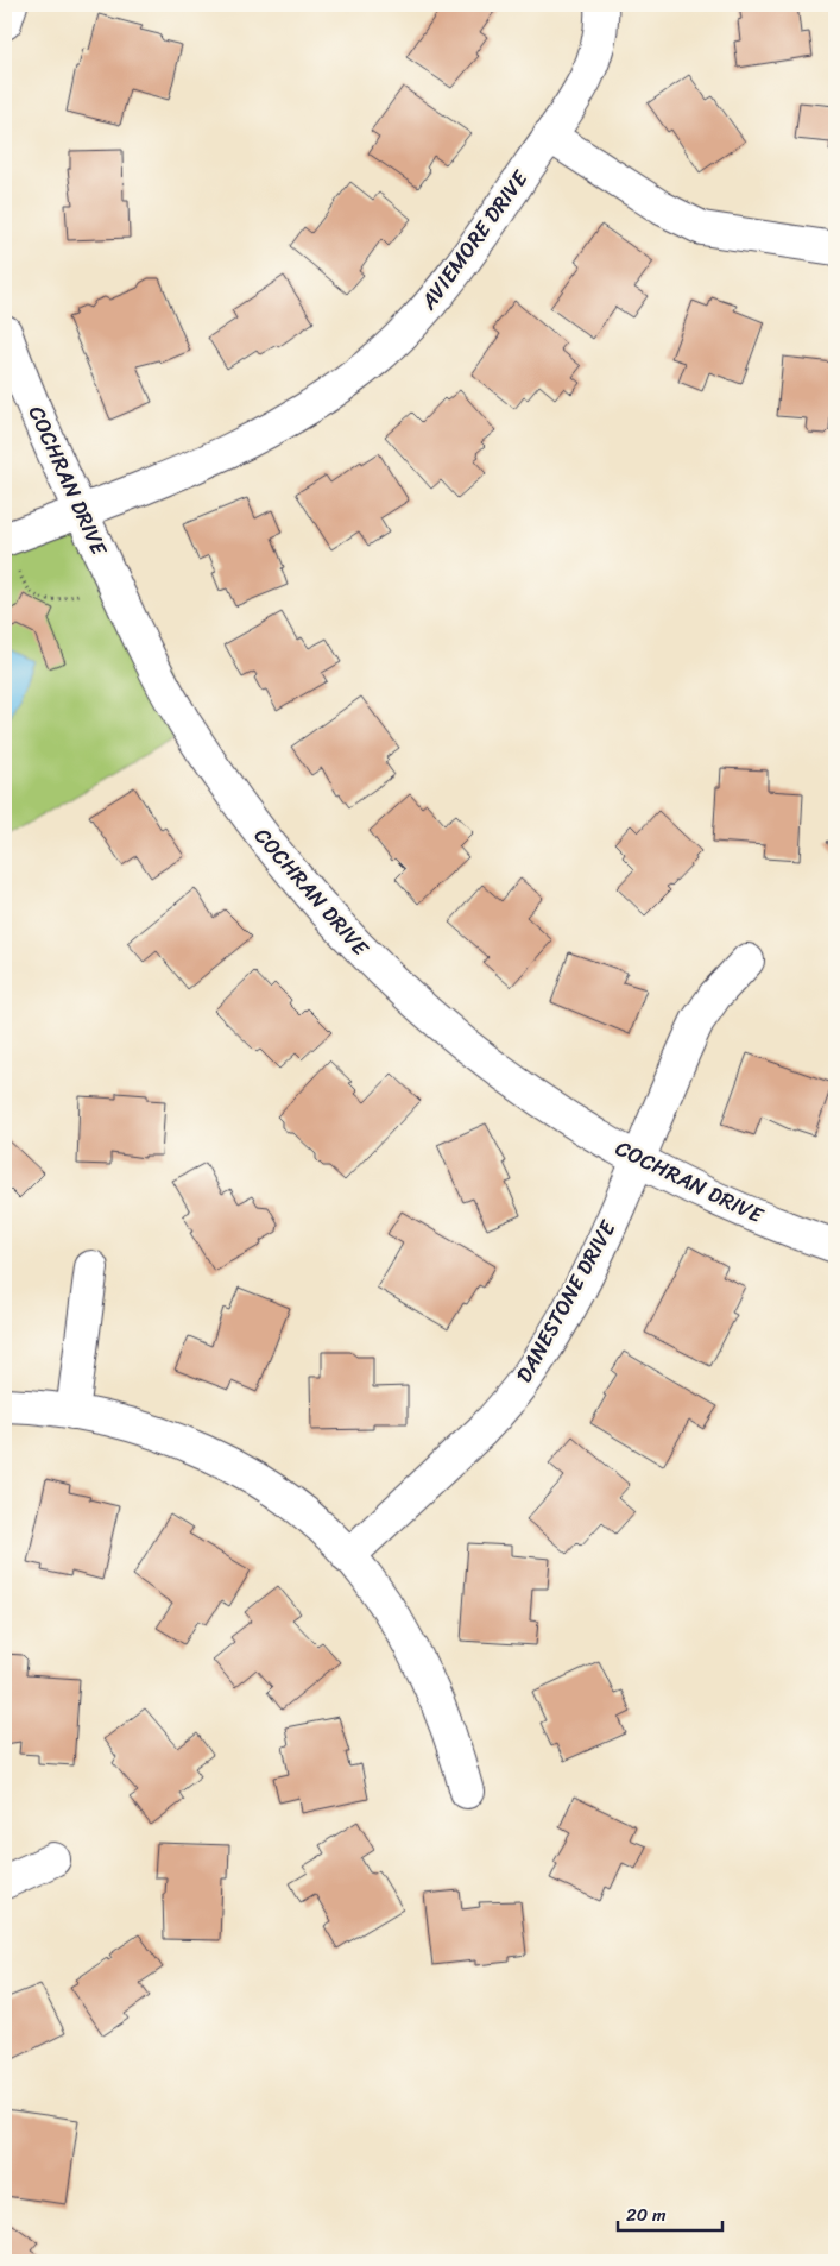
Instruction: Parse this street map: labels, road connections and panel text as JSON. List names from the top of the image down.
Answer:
{
  "streets": {
    "street": ["AVIEMORE DRIVE", "COCHRAN DRIVE", "DANESTONE DRIVE"]
  },
  "crossings": [
    ["AVIEMORE DRIVE", "COCHRAN DRIVE"],
    ["COCHRAN DRIVE", "DANESTONE DRIVE"]
  ],
  "scale_bar": "20 m"
}
